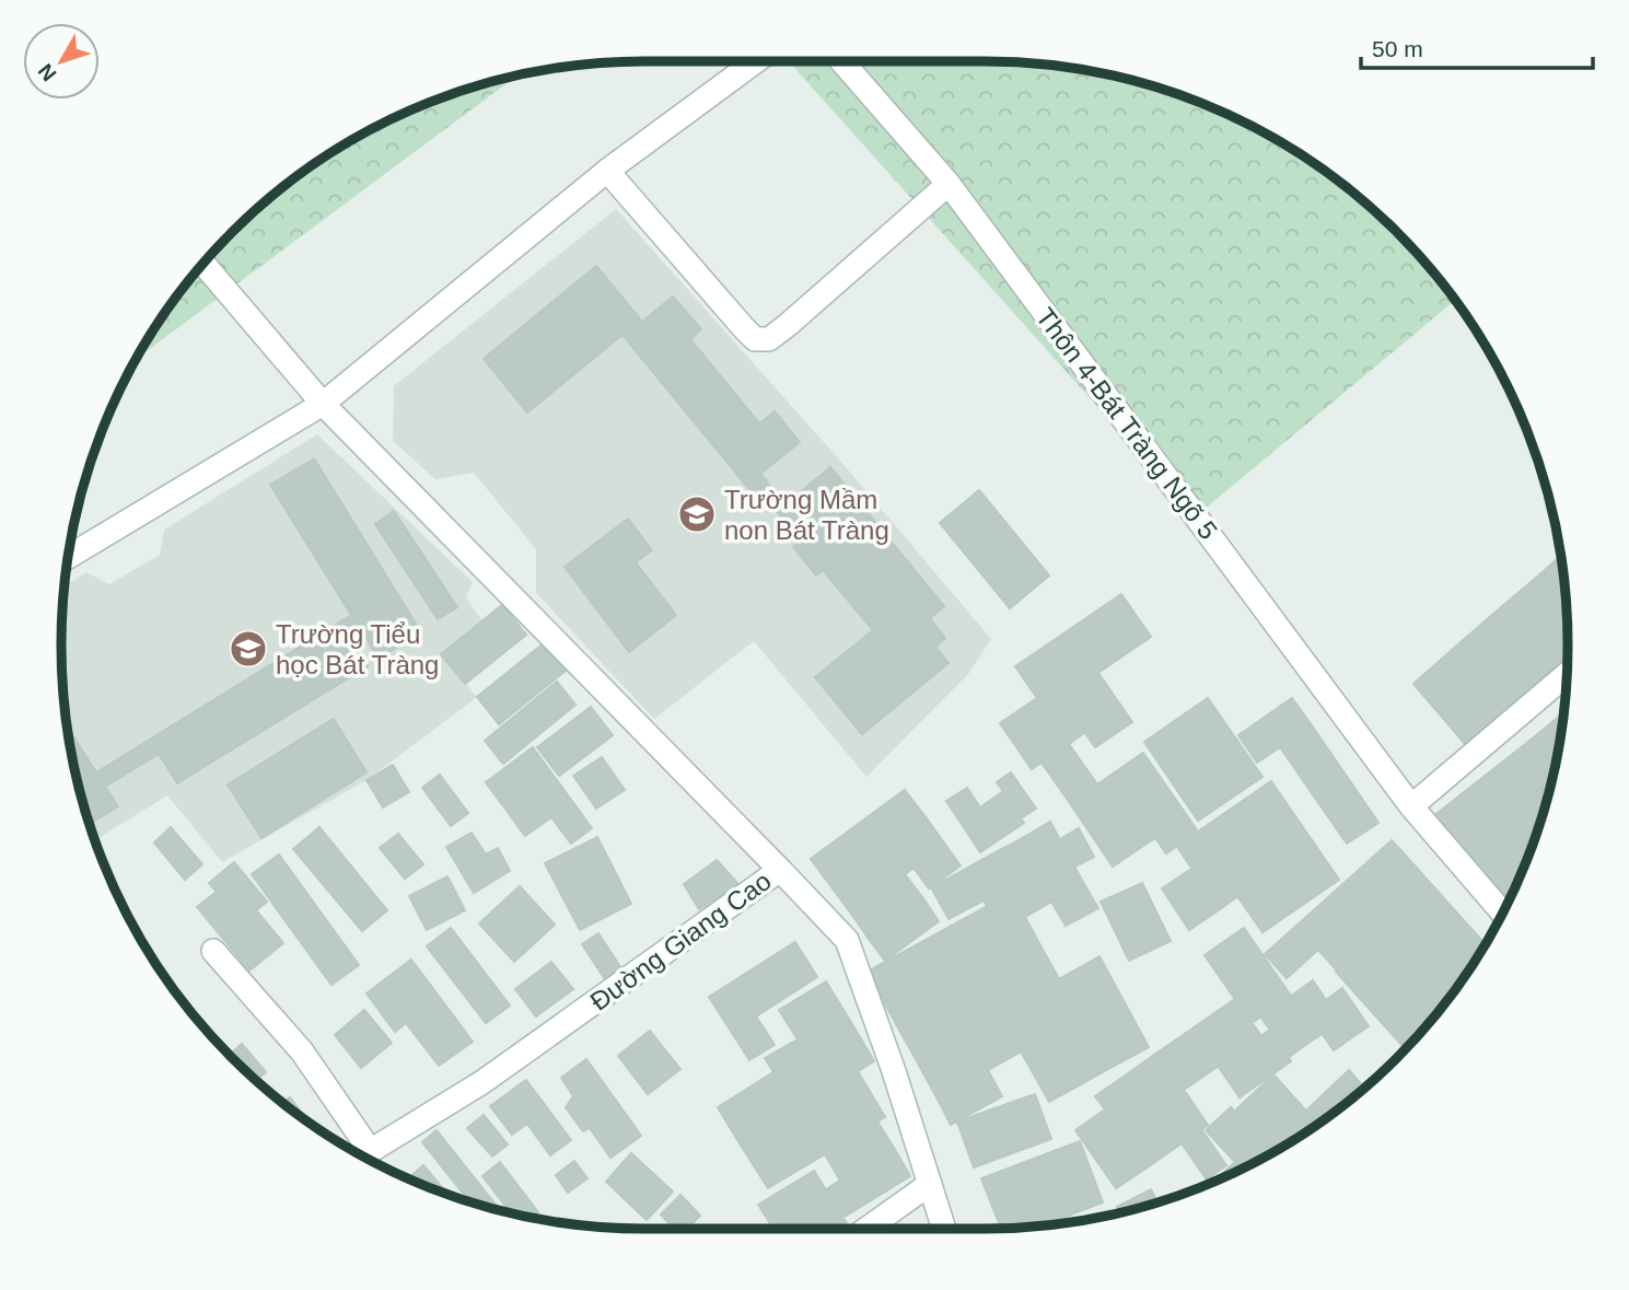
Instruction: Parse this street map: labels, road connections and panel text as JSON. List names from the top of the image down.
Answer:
{
  "streets": {
    "street": ["Thôn 4-Bát Tràng Ngõ 5", "Đường Giang Cao"]
  },
  "places": {
    "school or university": ["Trường Mầm non Bát Tràng", "Trường Tiểu học Bát Tràng"]
  },
  "scale_bar": "50 m",
  "north": "bottom left"
}
